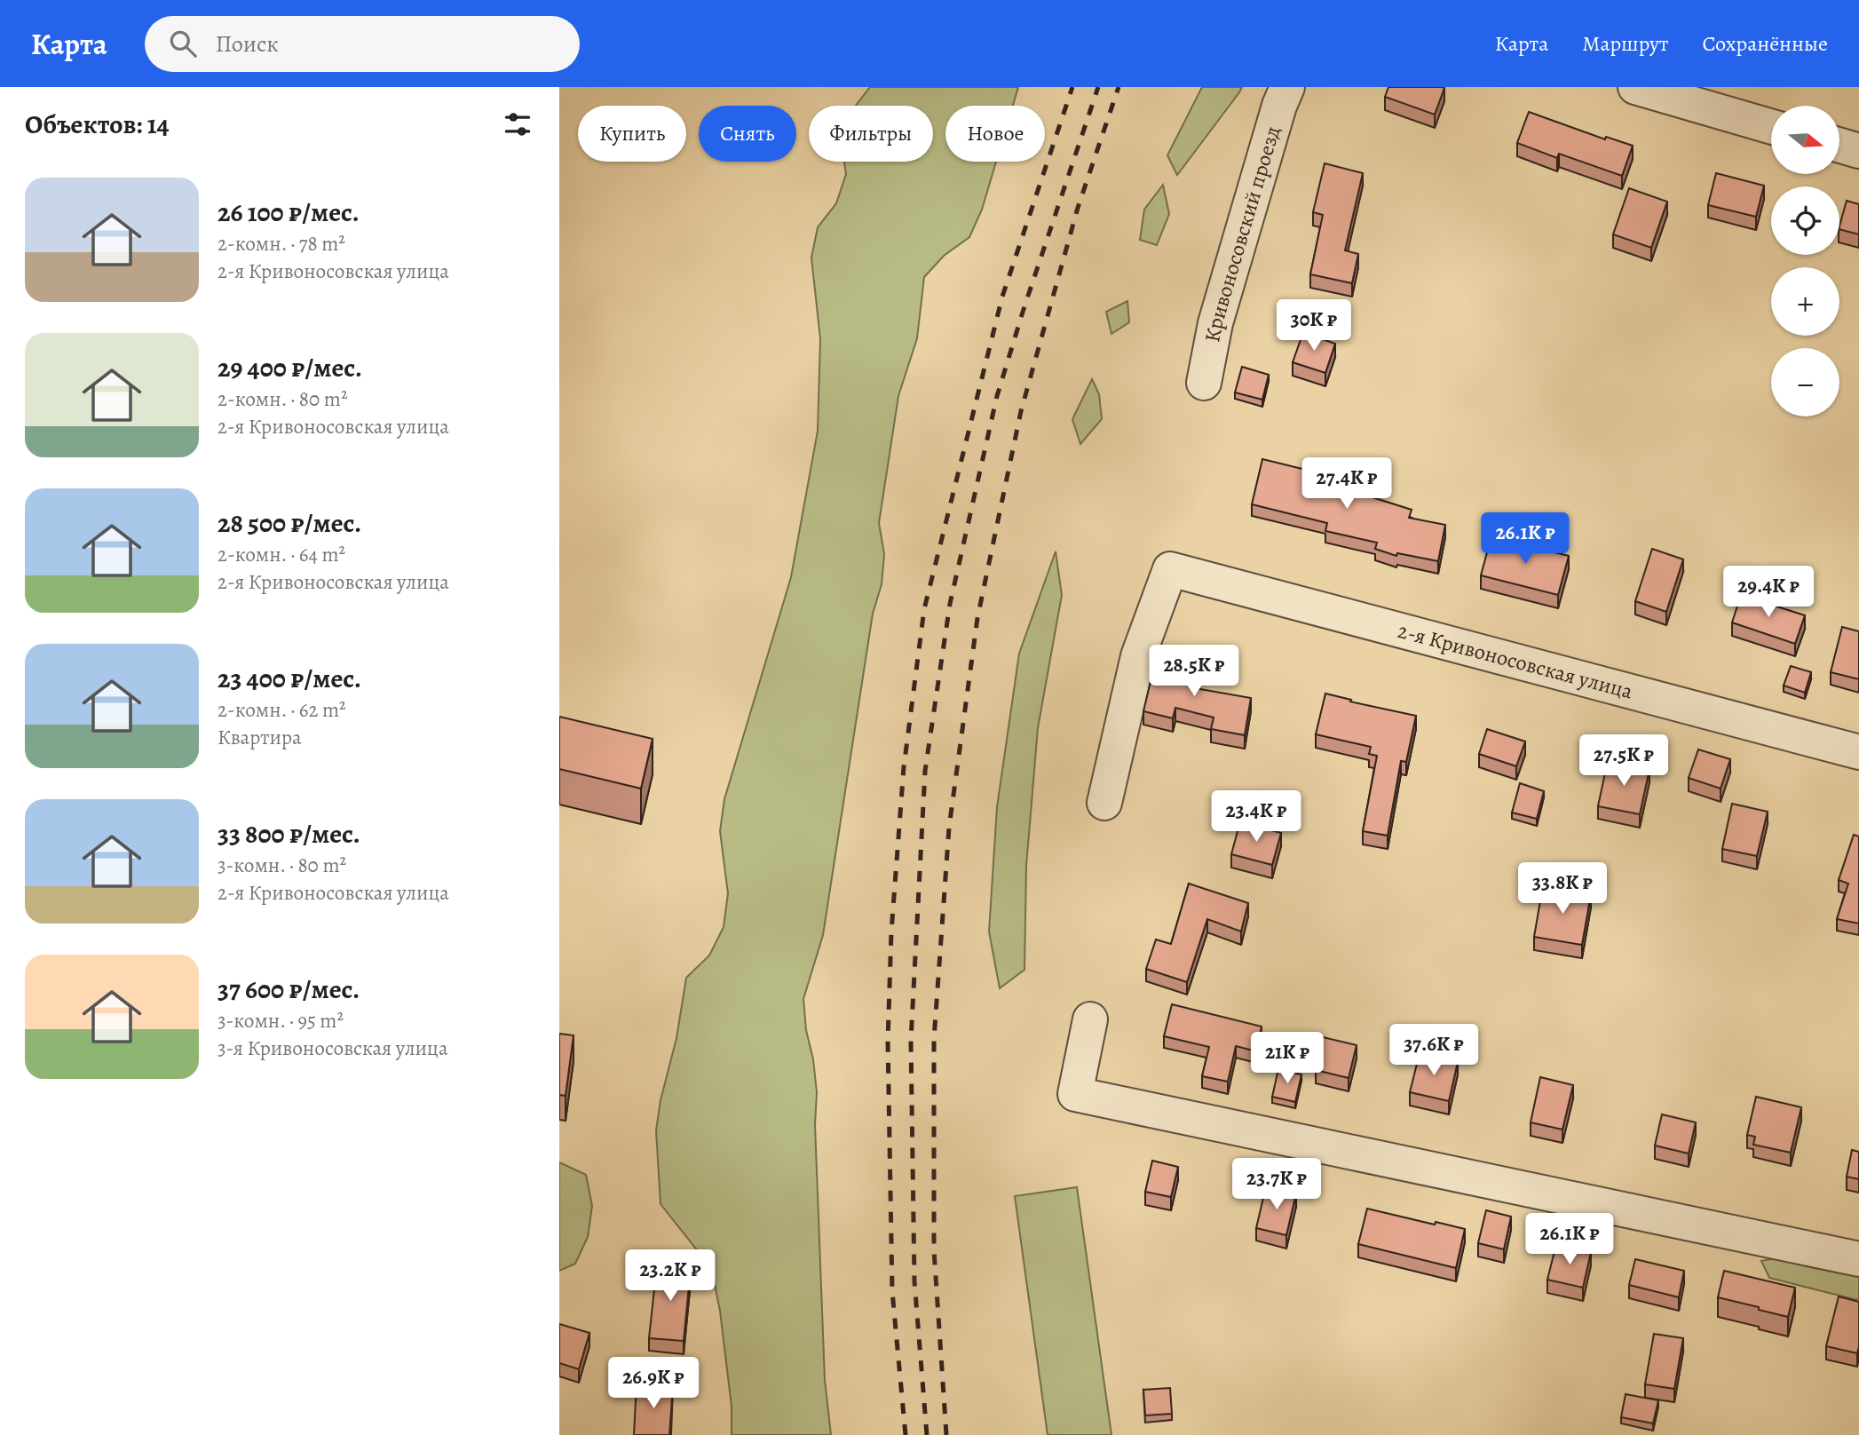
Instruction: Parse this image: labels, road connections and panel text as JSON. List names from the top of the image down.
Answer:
{
  "streets": {
    "street": ["Кривоносовский проезд", "2-я Кривоносовская улица"]
  },
  "north": "right",
  "page": {
    "header": "Карта",
    "search": "Поиск",
    "nav": ["Карта", "Маршрут", "Сохранённые"],
    "heading": "Объектов: 14",
    "map_buttons": ["+", "−"],
    "chip": [
      "Купить",
      "Снять",
      "Фильтры",
      "Новое"
    ],
    "list": [
      {
        "name": "26 100 ₽/мес.",
        "note": "2-комн. · 78 m² · 2-я Кривоносовская улица"
      },
      {
        "name": "29 400 ₽/мес.",
        "note": "2-комн. · 80 m² · 2-я Кривоносовская улица"
      },
      {
        "name": "28 500 ₽/мес.",
        "note": "2-комн. · 64 m² · 2-я Кривоносовская улица"
      },
      {
        "name": "23 400 ₽/мес.",
        "note": "2-комн. · 62 m² · Квартира"
      },
      {
        "name": "33 800 ₽/мес.",
        "note": "3-комн. · 80 m² · 2-я Кривоносовская улица"
      },
      {
        "name": "37 600 ₽/мес.",
        "note": "3-комн. · 95 m² · 3-я Кривоносовская улица"
      }
    ],
    "price": [
      "30K ₽",
      "27.4K ₽",
      "26.1K ₽",
      "29.4K ₽",
      "28.5K ₽",
      "27.5K ₽",
      "23.4K ₽",
      "33.8K ₽",
      "37.6K ₽",
      "21K ₽",
      "23.7K ₽",
      "26.1K ₽",
      "23.2K ₽",
      "26.9K ₽"
    ]
  }
}
